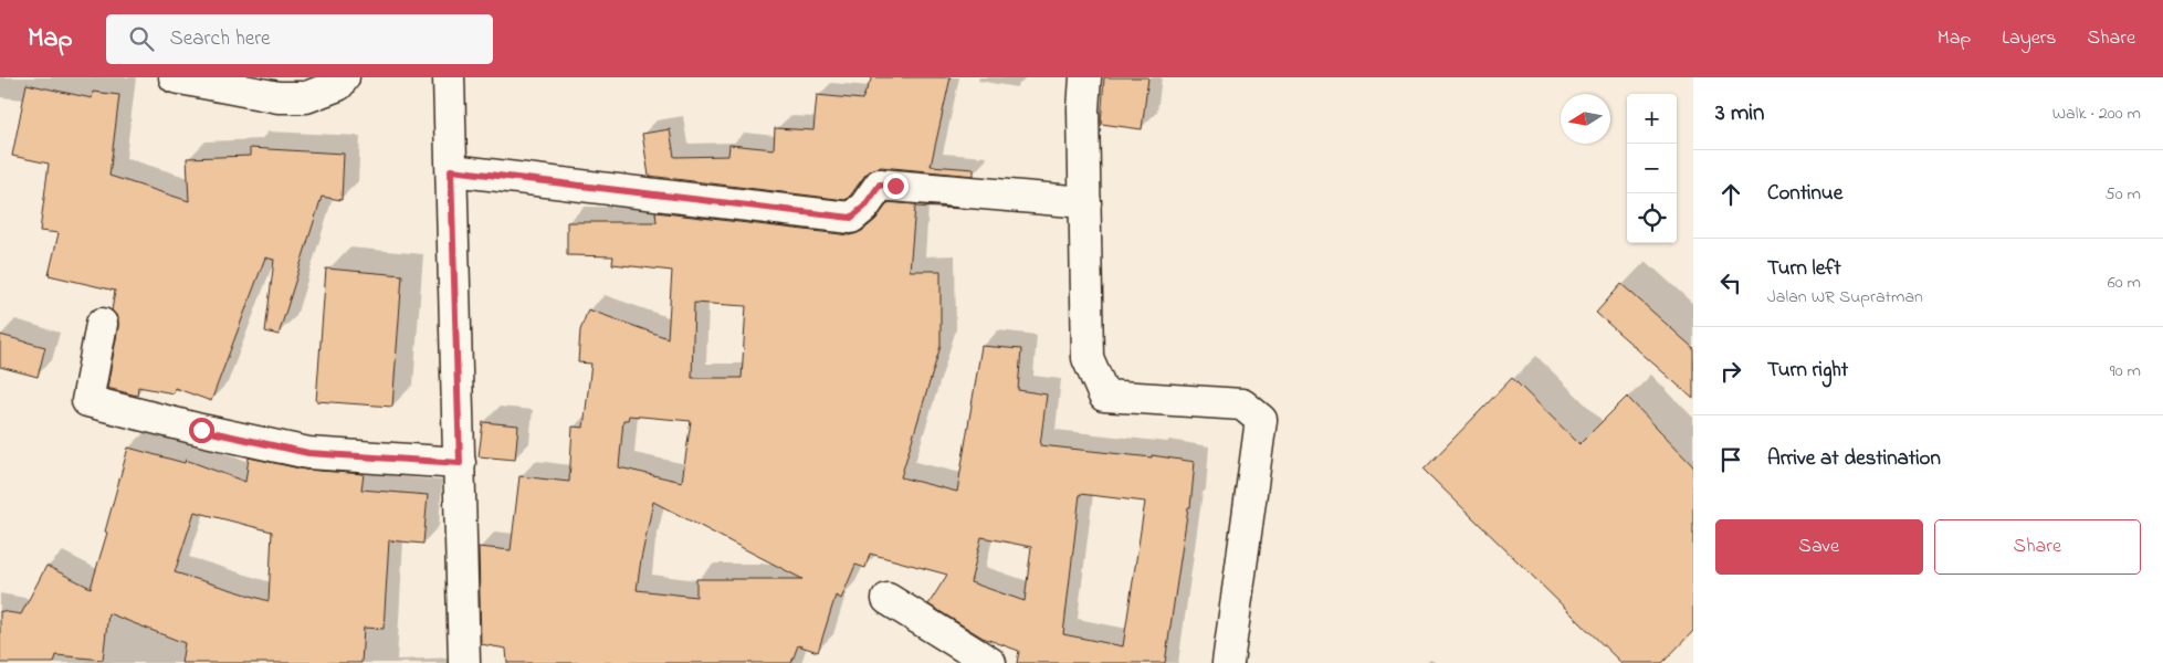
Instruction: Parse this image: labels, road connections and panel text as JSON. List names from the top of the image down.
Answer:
{
  "north": "left",
  "page": {
    "header": "Map",
    "search": "Search here",
    "nav": ["Map", "Layers", "Share"],
    "heading": ["3 min", "Walk · 200 m"],
    "map_buttons": ["+", "−"],
    "list": [
      ["Continue", "50 m"],
      ["Turn left", "Jalan WR Supratman", "60 m"],
      ["Turn right", "90 m"],
      "Arrive at destination"
    ],
    "buttons": ["Save", "Share"]
  }
}
